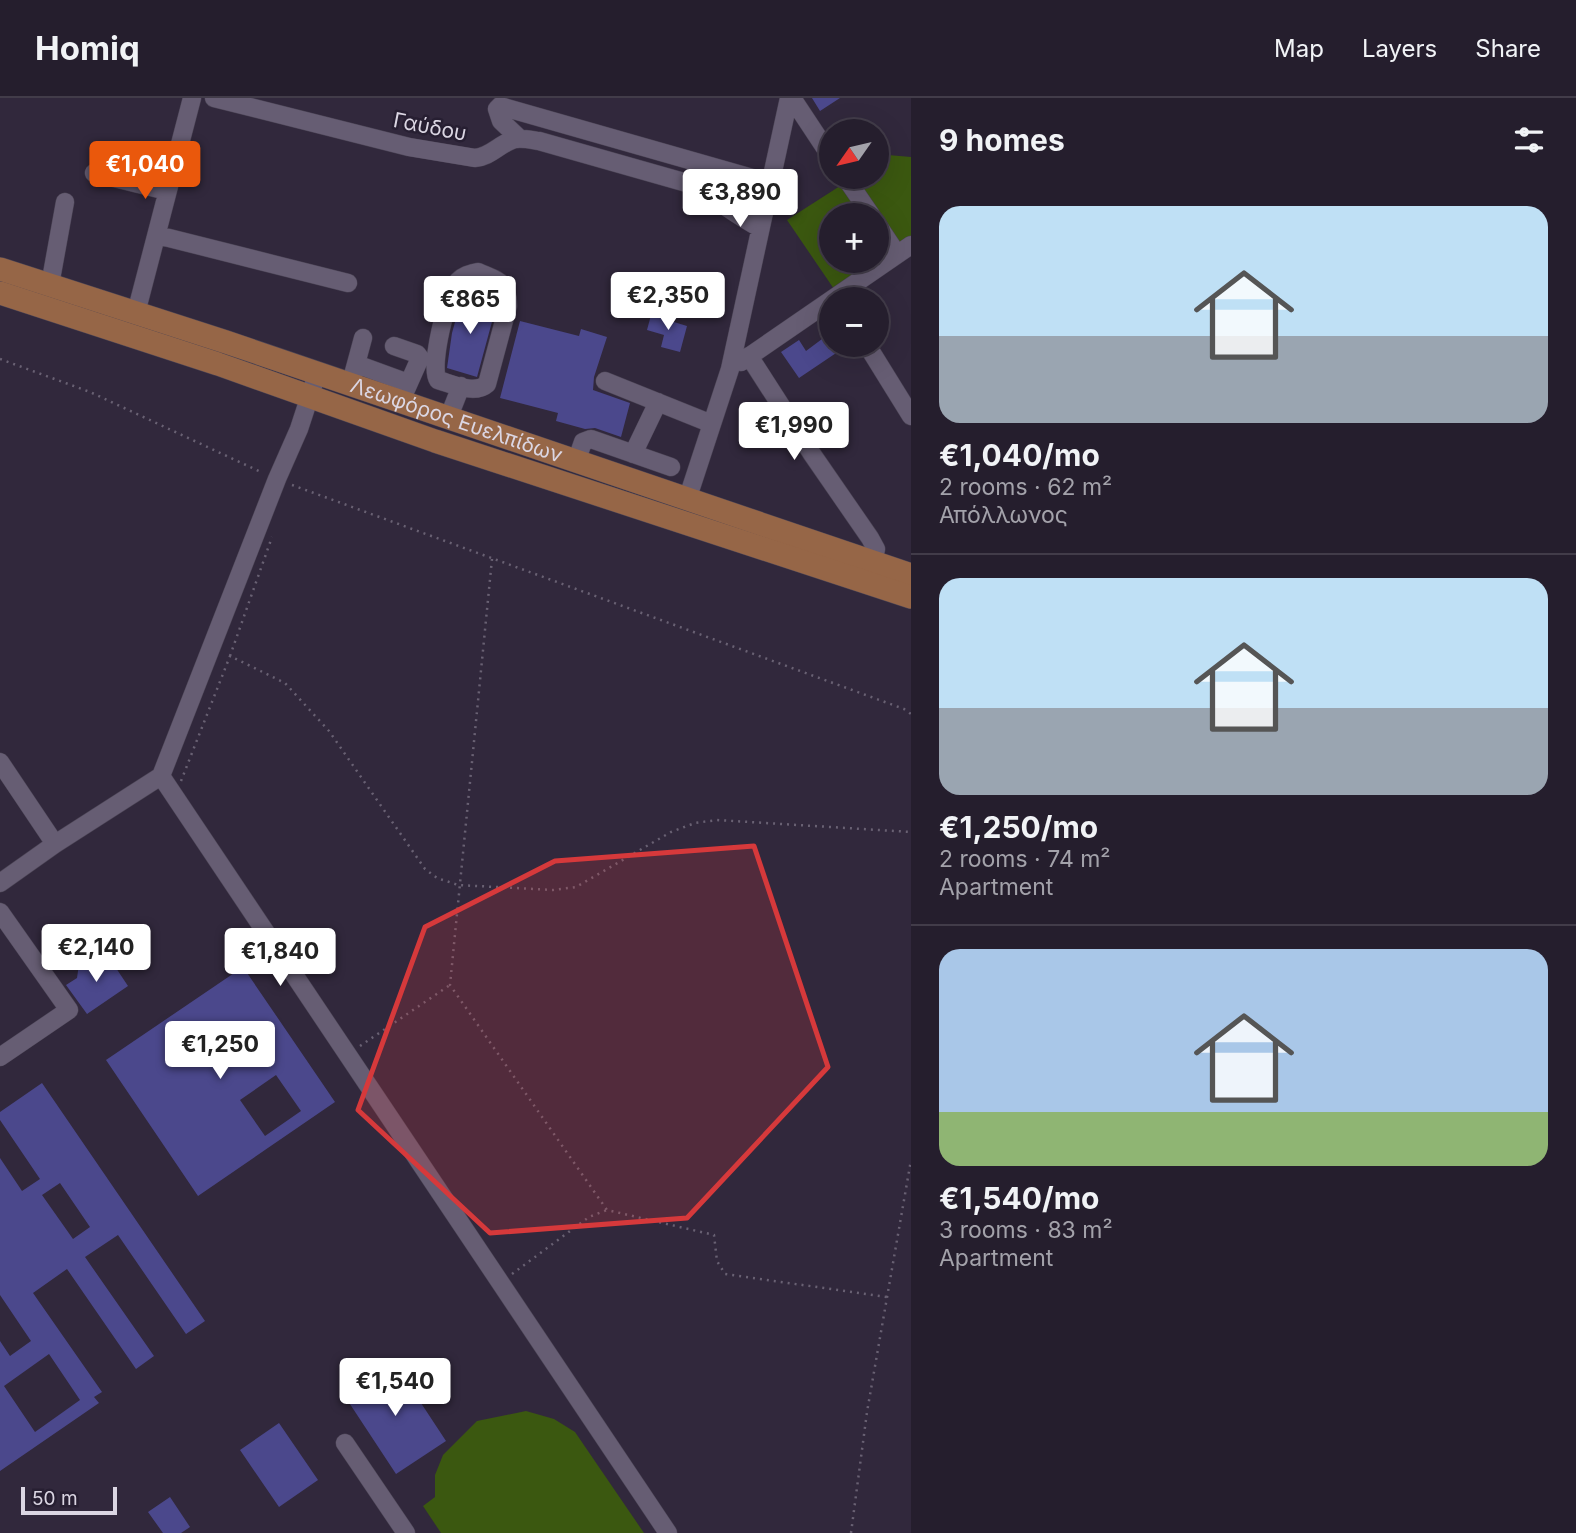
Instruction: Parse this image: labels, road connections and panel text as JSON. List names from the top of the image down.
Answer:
{
  "streets": {
    "main road": ["Λεωφόρος Ευελπίδων"],
    "street": ["Γαύδου"]
  },
  "scale_bar": "50 m",
  "north": "bottom left",
  "page": {
    "header": "Homiq",
    "nav": ["Map", "Layers", "Share"],
    "heading": "9 homes",
    "map_buttons": ["+", "−"],
    "price": [
      "€1,040",
      "€3,890",
      "€2,350",
      "€865",
      "€1,990",
      "€2,140",
      "€1,840",
      "€1,250",
      "€1,540"
    ],
    "list": [
      {
        "name": "€1,040/mo",
        "note": "2 rooms · 62 m² · Απόλλωνος"
      },
      {
        "name": "€1,250/mo",
        "note": "2 rooms · 74 m² · Apartment"
      },
      {
        "name": "€1,540/mo",
        "note": "3 rooms · 83 m² · Apartment"
      }
    ],
    "scale": "50 m"
  }
}
